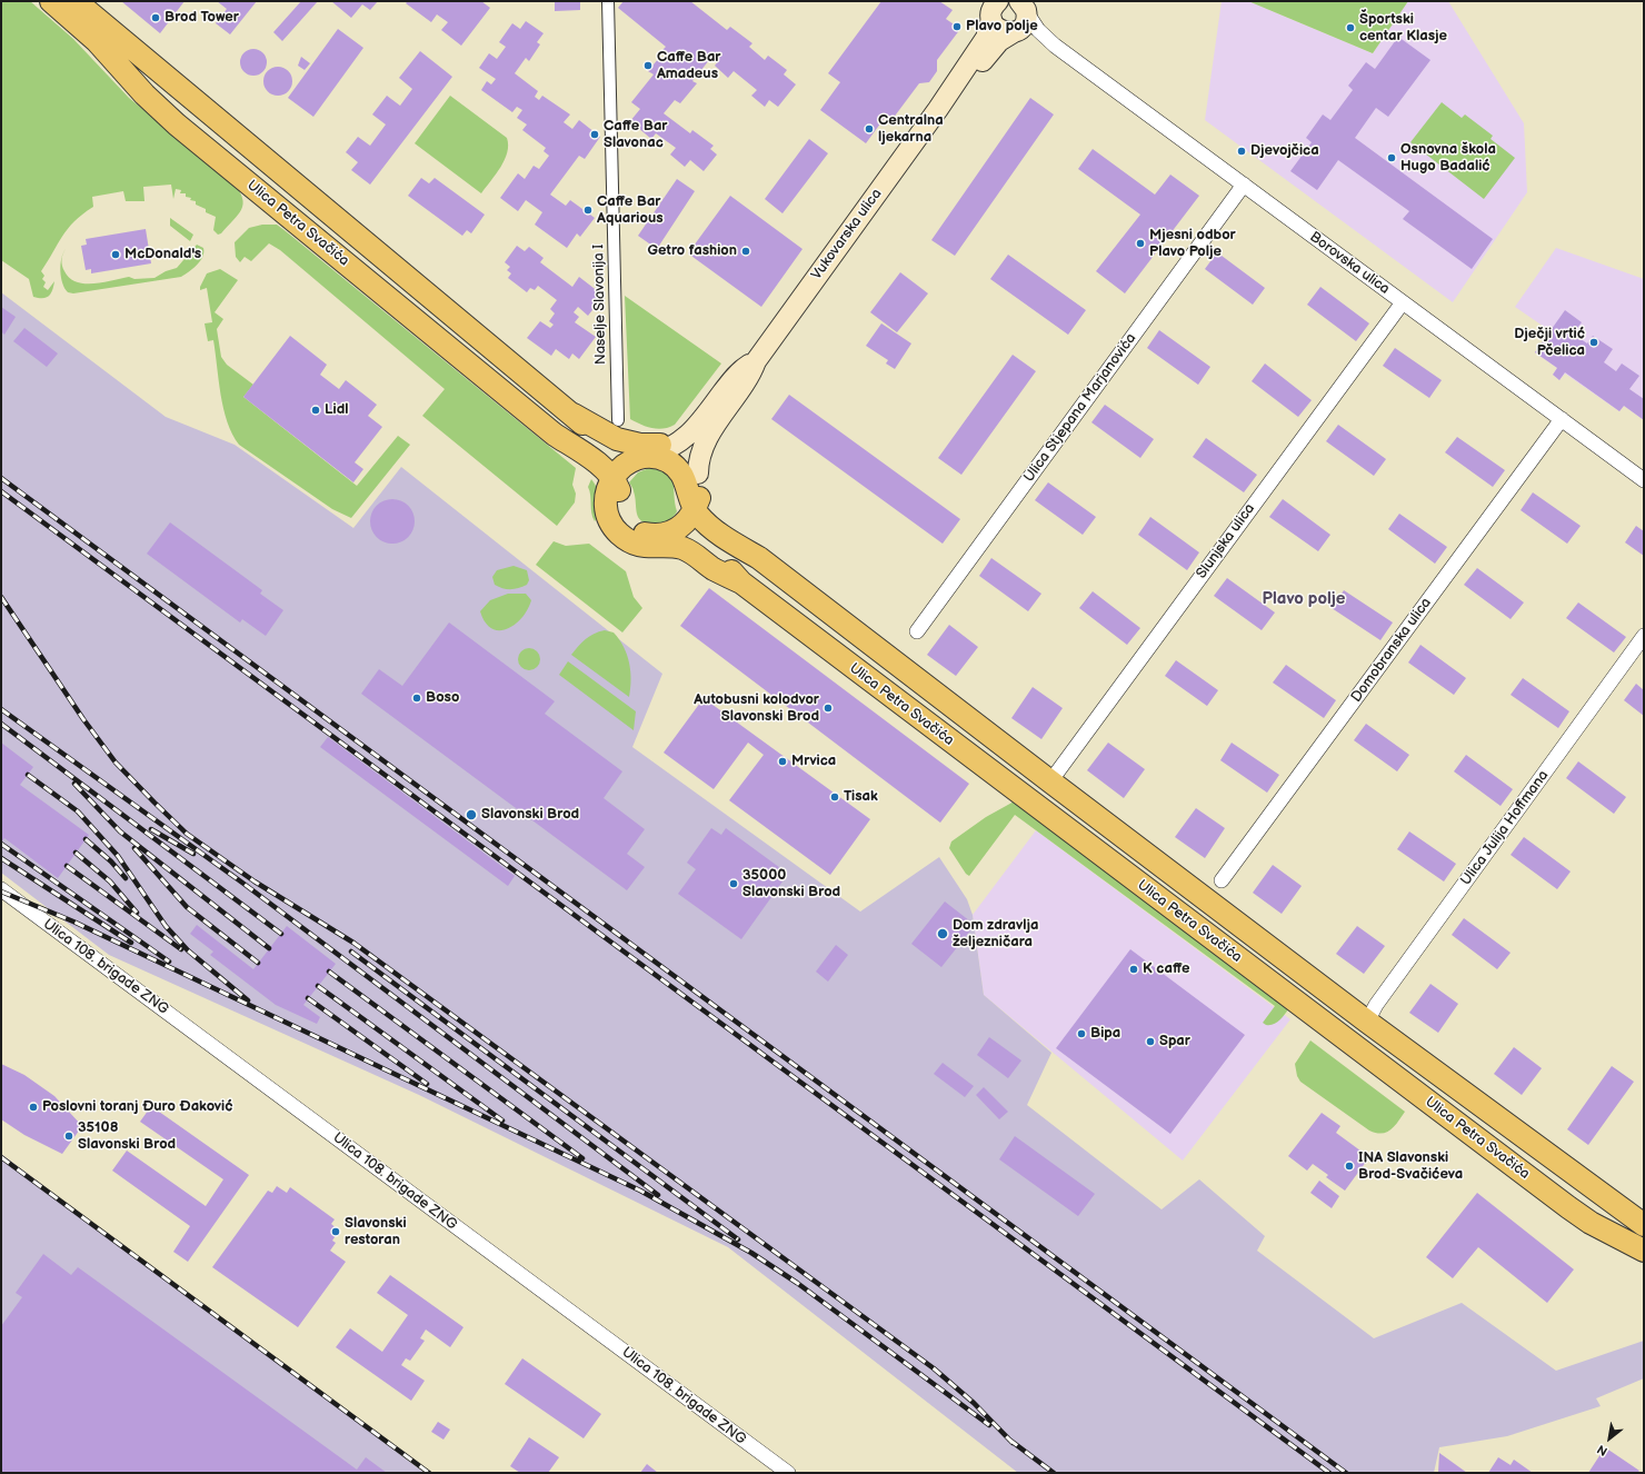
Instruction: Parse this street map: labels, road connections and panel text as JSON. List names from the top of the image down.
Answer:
{
  "streets": {
    "main road": ["Ulica Petra Svačića", "Vukovarska ulica"],
    "street": [
      "Borovska ulica",
      "Naselje Slavonija I",
      "Ulica Stjepana Marjanovića",
      "Slunjska ulica",
      "Domobranska ulica",
      "Ulica Julija Hoffmana",
      "Ulica 108. brigade ZNG"
    ]
  },
  "crossings": [
    ["Ulica Petra Svačića", "Vukovarska ulica"],
    ["Ulica Petra Svačića", "Slunjska ulica"],
    ["Ulica Petra Svačića", "Ulica Julija Hoffmana"],
    ["Vukovarska ulica", "Borovska ulica"],
    ["Borovska ulica", "Ulica Stjepana Marjanovića"],
    ["Borovska ulica", "Slunjska ulica"],
    ["Borovska ulica", "Domobranska ulica"]
  ],
  "districts": ["Plavo polje"],
  "places": [
    "Brod Tower",
    "Plavo polje",
    "Športski centar Klasje",
    "Caffe Bar Amadeus",
    "Centralna ljekarna",
    "Caffe Bar Slavonac",
    "Djevojčica",
    "Osnovna škola Hugo Badalić",
    "Caffe Bar Aquarious",
    "Mjesni odbor Plavo Polje",
    "Getro fashion",
    "McDonald's",
    "Dječji vrtić Pčelica",
    "Lidl",
    "Boso",
    "Autobusni kolodvor Slavonski Brod",
    "Mrvica",
    "Tisak",
    "Slavonski Brod",
    "35000 Slavonski Brod",
    "Dom zdravlja željezničara",
    "K caffe",
    "Bipa",
    "Spar",
    "Poslovni toranj Đuro Đaković",
    "35108 Slavonski Brod",
    "INA Slavonski Brod-Svačićeva",
    "Slavonski restoran"
  ],
  "north": "bottom left"
}
